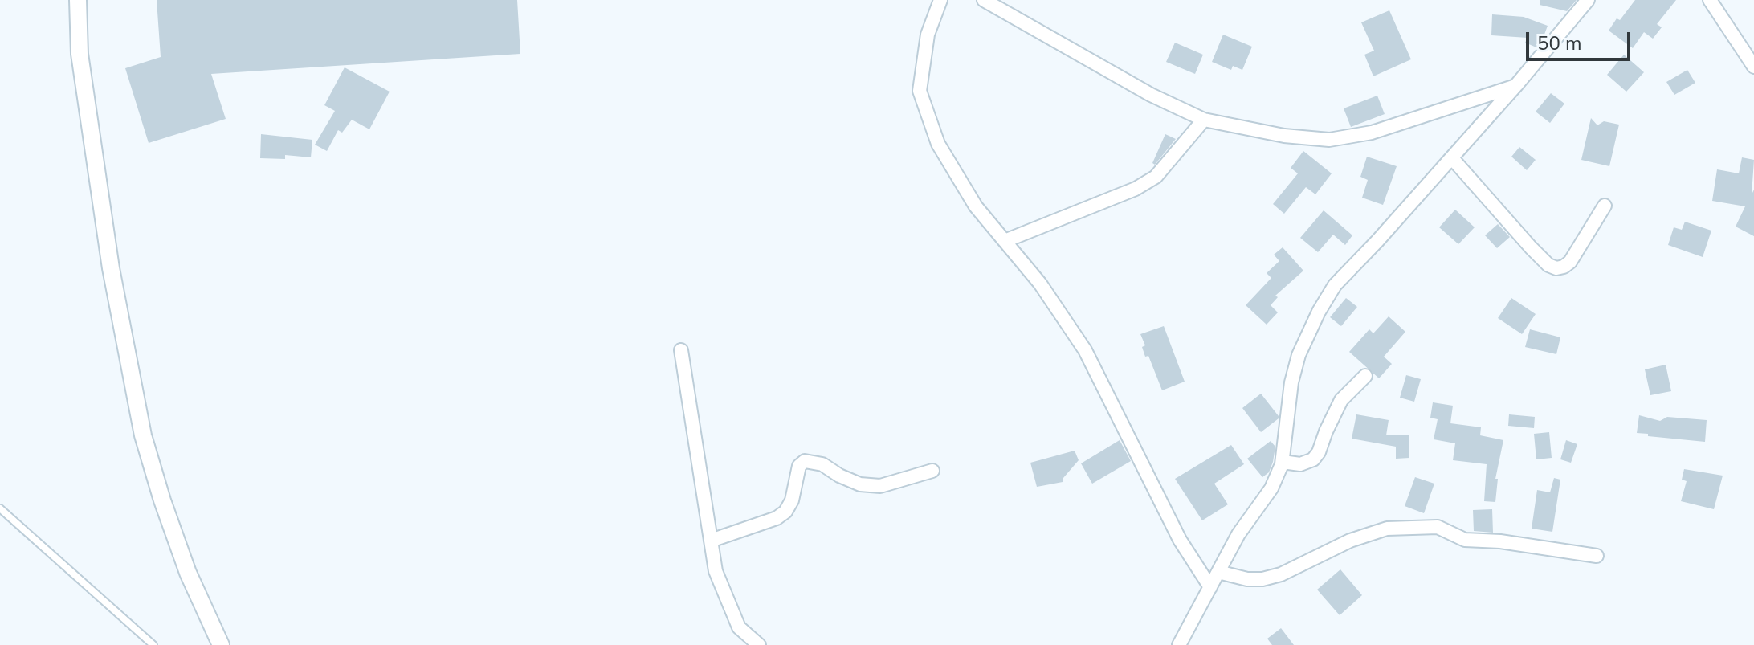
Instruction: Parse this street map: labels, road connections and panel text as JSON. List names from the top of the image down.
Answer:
{
  "scale_bar": "50 m"
}
